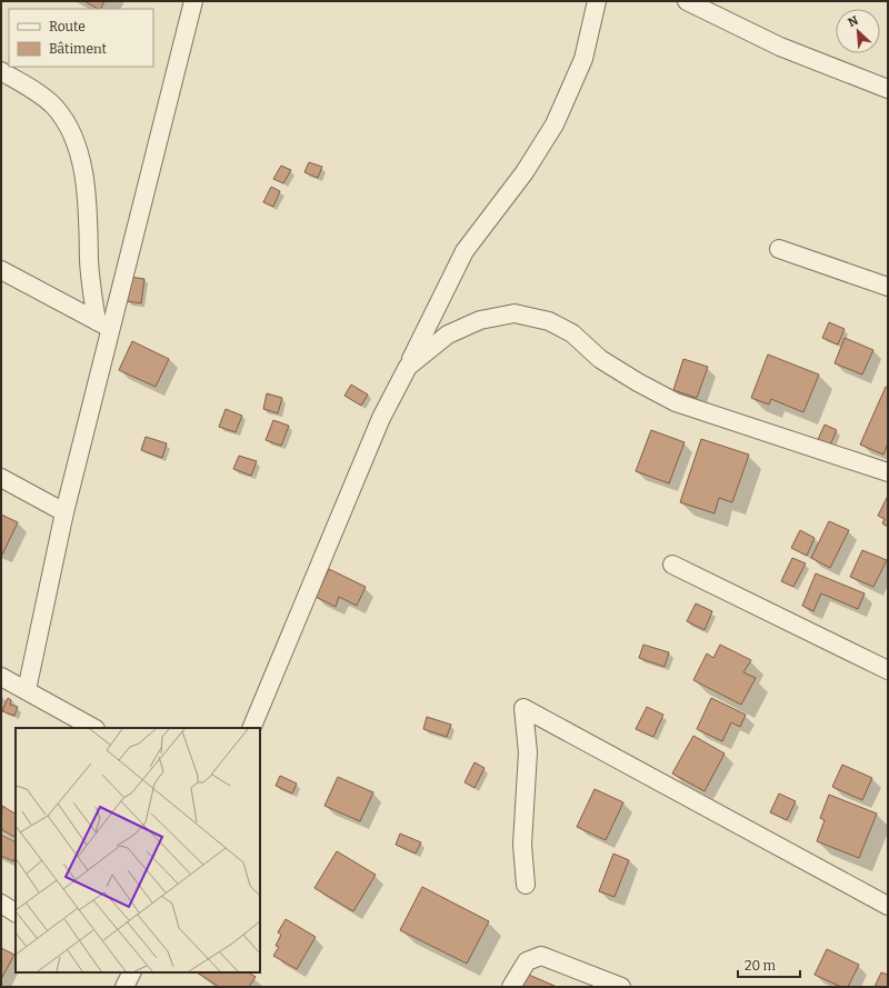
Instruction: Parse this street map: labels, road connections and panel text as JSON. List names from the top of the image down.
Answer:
{
  "legend": ["Route", "Bâtiment"],
  "scale_bar": "20 m",
  "north": "top left"
}
